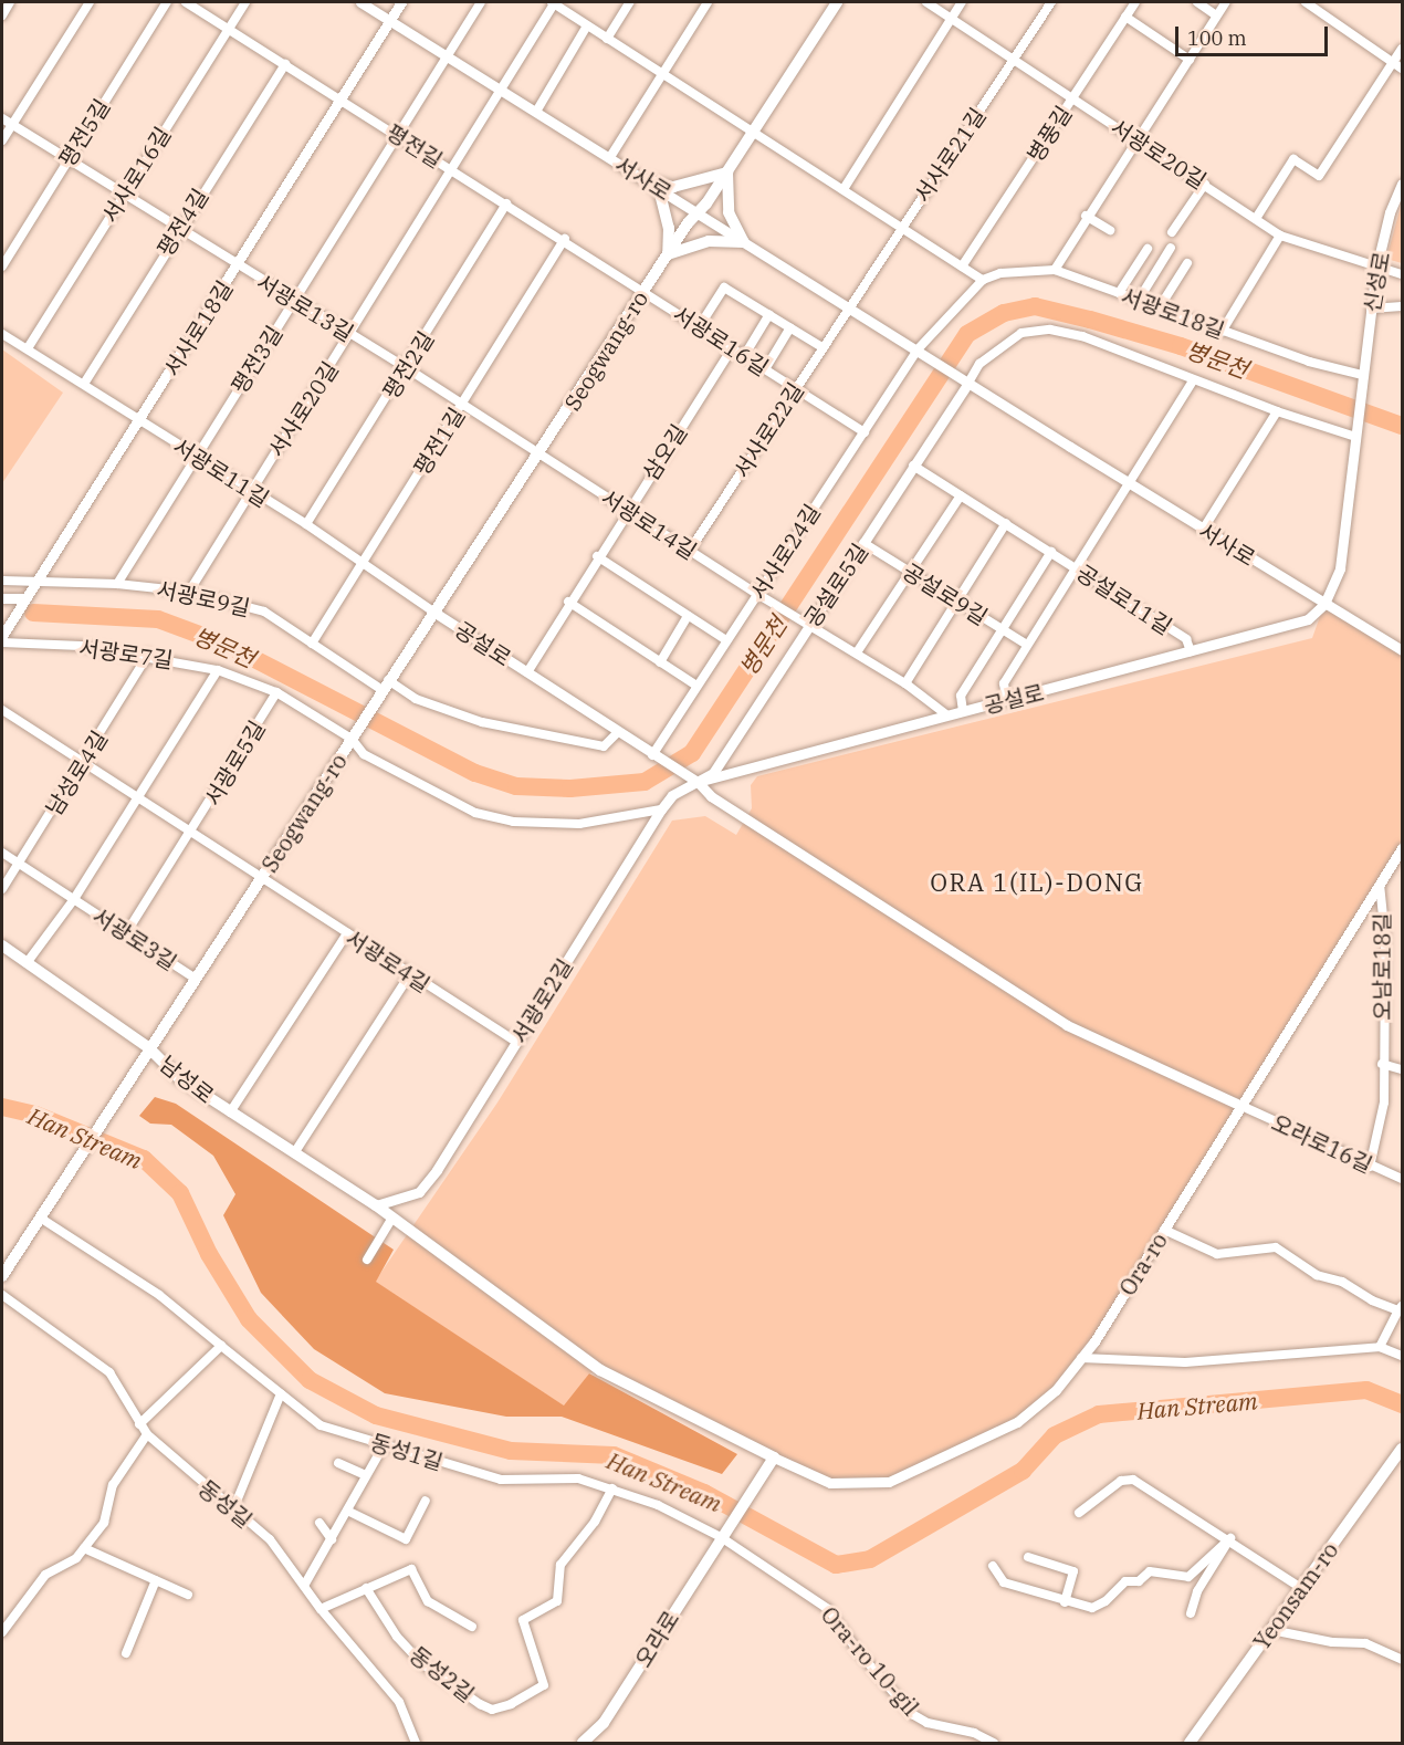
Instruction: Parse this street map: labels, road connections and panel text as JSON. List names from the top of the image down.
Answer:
{
  "streets": {
    "main road": [
      "Seogwang-ro",
      "남성로",
      "Yeonsam-ro",
      "오라로"
    ],
    "street": [
      "평전5길",
      "병풍길",
      "평전길",
      "서광로20길",
      "서사로21길",
      "서사로16길",
      "서사로",
      "평전4길",
      "신성로",
      "서광로13길",
      "서광로18길",
      "서사로18길",
      "서광로16길",
      "평전3길",
      "평전2길",
      "서사로20길",
      "서사로22길",
      "평전1길",
      "삼오길",
      "서광로11길",
      "서광로14길",
      "서사로24길",
      "공설로5길",
      "공설로9길",
      "서광로9길",
      "공설로11길",
      "공설로",
      "서광로7길",
      "서광로5길",
      "남성로4길",
      "서광로3길",
      "서광로4길",
      "오남로18길",
      "서광로2길",
      "오라로16길",
      "Ora-ro",
      "동성1길",
      "동성길",
      "Ora-ro 10-gil",
      "동성2길"
    ]
  },
  "crossings": [
    ["평전5길", "서광로13길"],
    ["병풍길", "서광로20길"],
    ["평전길", "서사로16길"],
    ["평전길", "평전4길"],
    ["평전길", "서사로18길"],
    ["평전길", "서광로16길"],
    ["평전길", "Seogwang-ro"],
    ["평전길", "평전3길"],
    ["평전길", "평전2길"],
    ["평전길", "서사로20길"],
    ["평전길", "평전1길"],
    ["서광로20길", "서사로21길"],
    ["서광로20길", "신성로"],
    ["서사로21길", "서사로"],
    ["서사로21길", "서사로22길"],
    ["서사로16길", "서광로13길"],
    ["서사로16길", "서광로11길"],
    ["서사로", "서사로18길"],
    ["서사로", "Seogwang-ro"],
    ["서사로", "평전3길"],
    ["서사로", "서사로20길"],
    ["서사로", "서사로22길"],
    ["서사로", "서사로24길"],
    ["서사로", "공설로5길"],
    ["서사로", "공설로"],
    ["평전4길", "서광로13길"],
    ["평전4길", "서광로11길"],
    ["신성로", "서광로18길"],
    ["서광로13길", "서사로18길"],
    ["서광로13길", "Seogwang-ro"],
    ["서광로13길", "평전3길"],
    ["서광로13길", "평전2길"],
    ["서광로13길", "서사로20길"],
    ["서광로13길", "평전1길"],
    ["서광로13길", "서광로14길"],
    ["서사로18길", "서광로11길"],
    ["서사로18길", "서광로9길"],
    ["서광로16길", "Seogwang-ro"],
    ["서광로16길", "서사로22길"],
    ["서광로16길", "삼오길"],
    ["서광로16길", "서사로24길"],
    ["Seogwang-ro", "서광로11길"],
    ["Seogwang-ro", "서광로14길"],
    ["Seogwang-ro", "서광로9길"],
    ["Seogwang-ro", "공설로"],
    ["Seogwang-ro", "서광로7길"],
    ["Seogwang-ro", "서광로3길"],
    ["Seogwang-ro", "서광로4길"],
    ["Seogwang-ro", "서광로2길"],
    ["Seogwang-ro", "남성로"],
    ["Seogwang-ro", "동성1길"],
    ["평전3길", "서광로11길"],
    ["평전3길", "서광로9길"],
    ["평전2길", "서광로11길"],
    ["서사로20길", "서광로11길"],
    ["서사로20길", "서광로9길"],
    ["서사로22길", "서광로14길"],
    ["평전1길", "서광로11길"],
    ["평전1길", "서광로9길"],
    ["삼오길", "서광로14길"],
    ["삼오길", "공설로"],
    ["서광로11길", "공설로"],
    ["서광로14길", "서사로24길"],
    ["서광로14길", "공설로5길"],
    ["서광로14길", "공설로"],
    ["서사로24길", "공설로"],
    ["공설로5길", "공설로9길"],
    ["공설로5길", "공설로11길"],
    ["공설로5길", "공설로"],
    ["공설로5길", "서광로2길"],
    ["서광로9길", "공설로"],
    ["공설로11길", "공설로"],
    ["공설로", "서광로2길"],
    ["공설로", "오라로16길"],
    ["공설로", "Ora-ro"],
    ["서광로7길", "서광로5길"],
    ["서광로7길", "남성로4길"],
    ["서광로5길", "서광로3길"],
    ["남성로4길", "서광로3길"],
    ["서광로4길", "서광로2길"],
    ["오남로18길", "오라로16길"],
    ["오남로18길", "Ora-ro"],
    ["서광로2길", "남성로"],
    ["남성로", "Ora-ro"],
    ["남성로", "오라로"],
    ["오라로16길", "Ora-ro"],
    ["Ora-ro", "오라로"],
    ["동성1길", "오라로"],
    ["동성1길", "Ora-ro 10-gil"],
    ["동성1길", "동성2길"],
    ["오라로", "Ora-ro 10-gil"]
  ],
  "districts": ["ORA 1(IL)-DONG"],
  "water": ["병문천", "Han Stream"],
  "scale_bar": "100 m"
}
